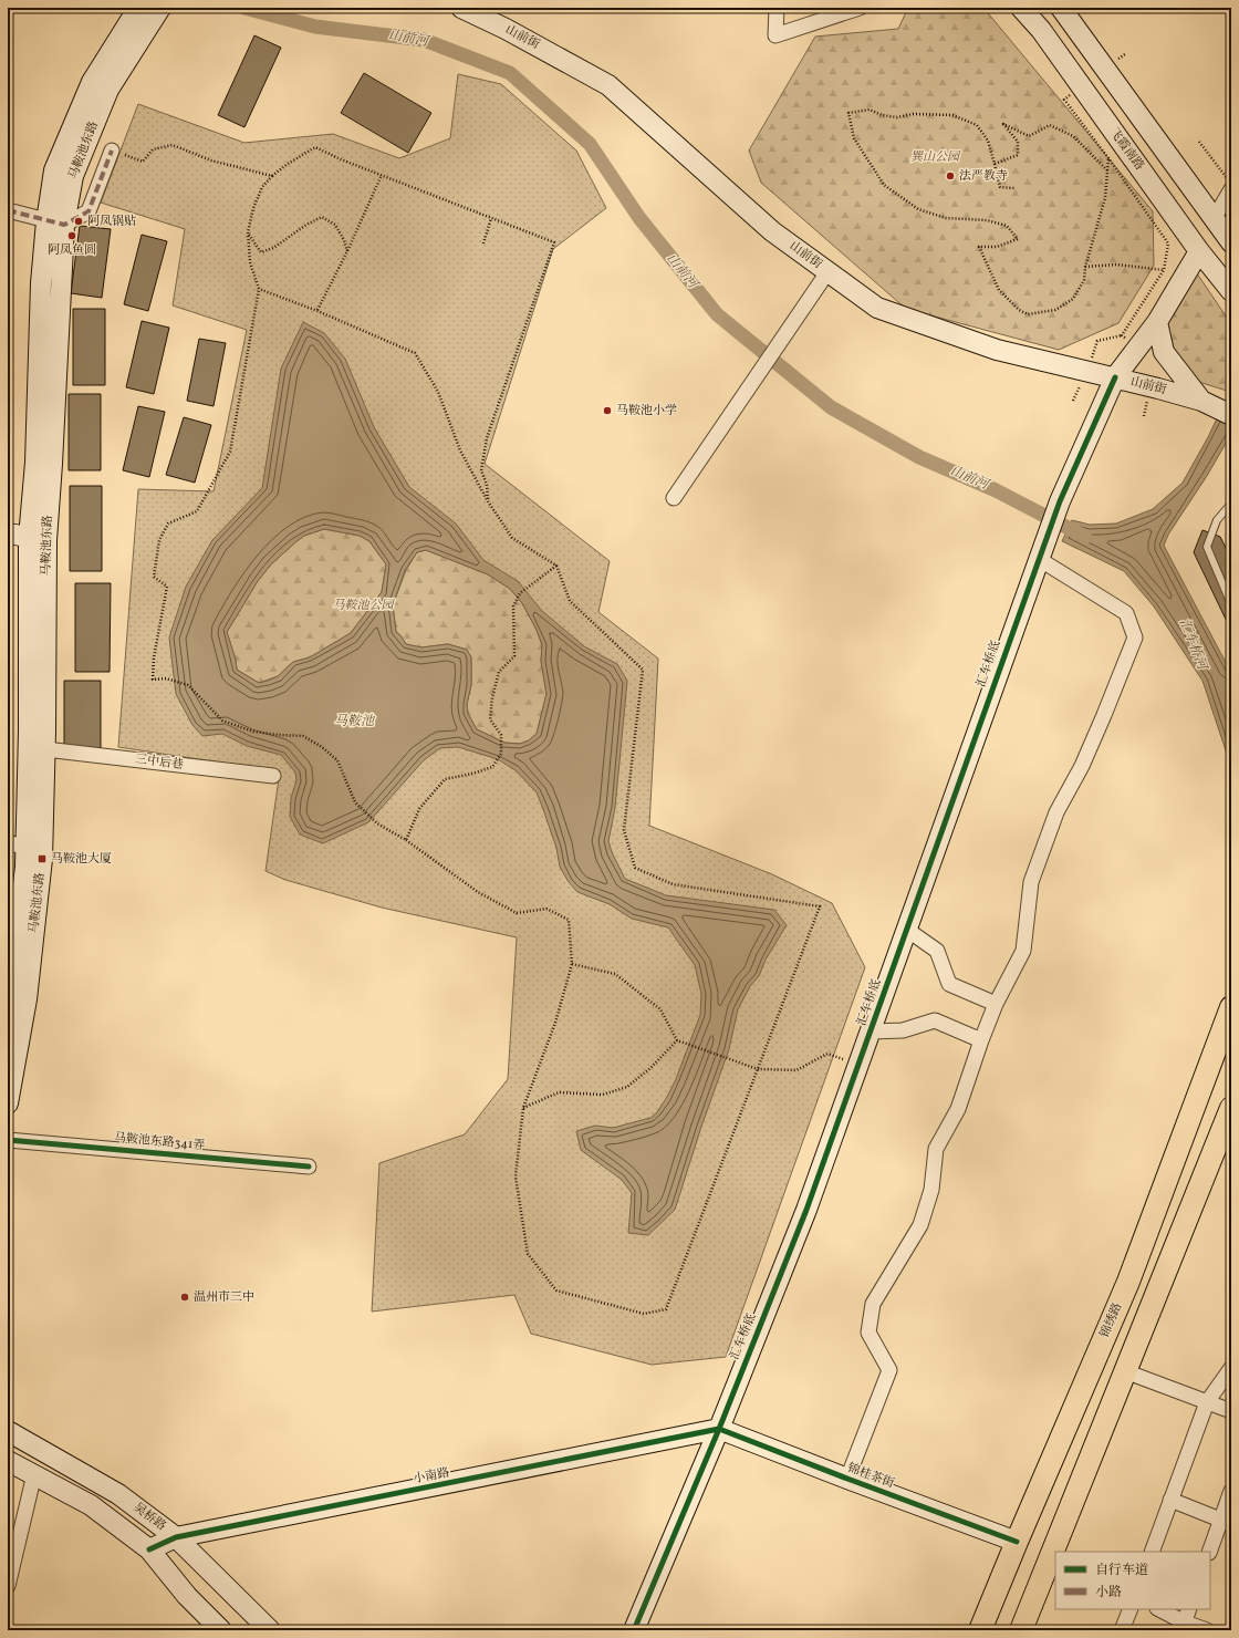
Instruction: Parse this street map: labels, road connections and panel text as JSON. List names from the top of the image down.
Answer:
{
  "streets": {
    "main road": [
      "山前街",
      "飞霞南路",
      "马鞍池东路",
      "汇车桥底",
      "锦绣路",
      "小南路",
      "锦桂茶街",
      "吴桥路"
    ],
    "street": ["三中后巷", "马鞍池东路341弄"]
  },
  "crossings": [
    ["山前街", "汇车桥底"],
    ["飞霞南路", "汇车桥底"],
    ["马鞍池东路", "三中后巷"],
    ["汇车桥底", "小南路"],
    ["汇车桥底", "锦桂茶街"],
    ["锦绣路", "锦桂茶街"],
    ["小南路", "锦桂茶街"],
    ["小南路", "吴桥路"]
  ],
  "water": ["山前河", "汇车桥河", "马鞍池"],
  "parks": ["巽山公园", "马鞍池公园"],
  "places": {
    "other": [
      "法严教寺",
      "阿凤锅贴",
      "阿凤鱼圆",
      "马鞍池小学",
      "温州市三中"
    ],
    "transit": ["马鞍池大厦"]
  },
  "legend": ["自行车道", "小路"]
}
